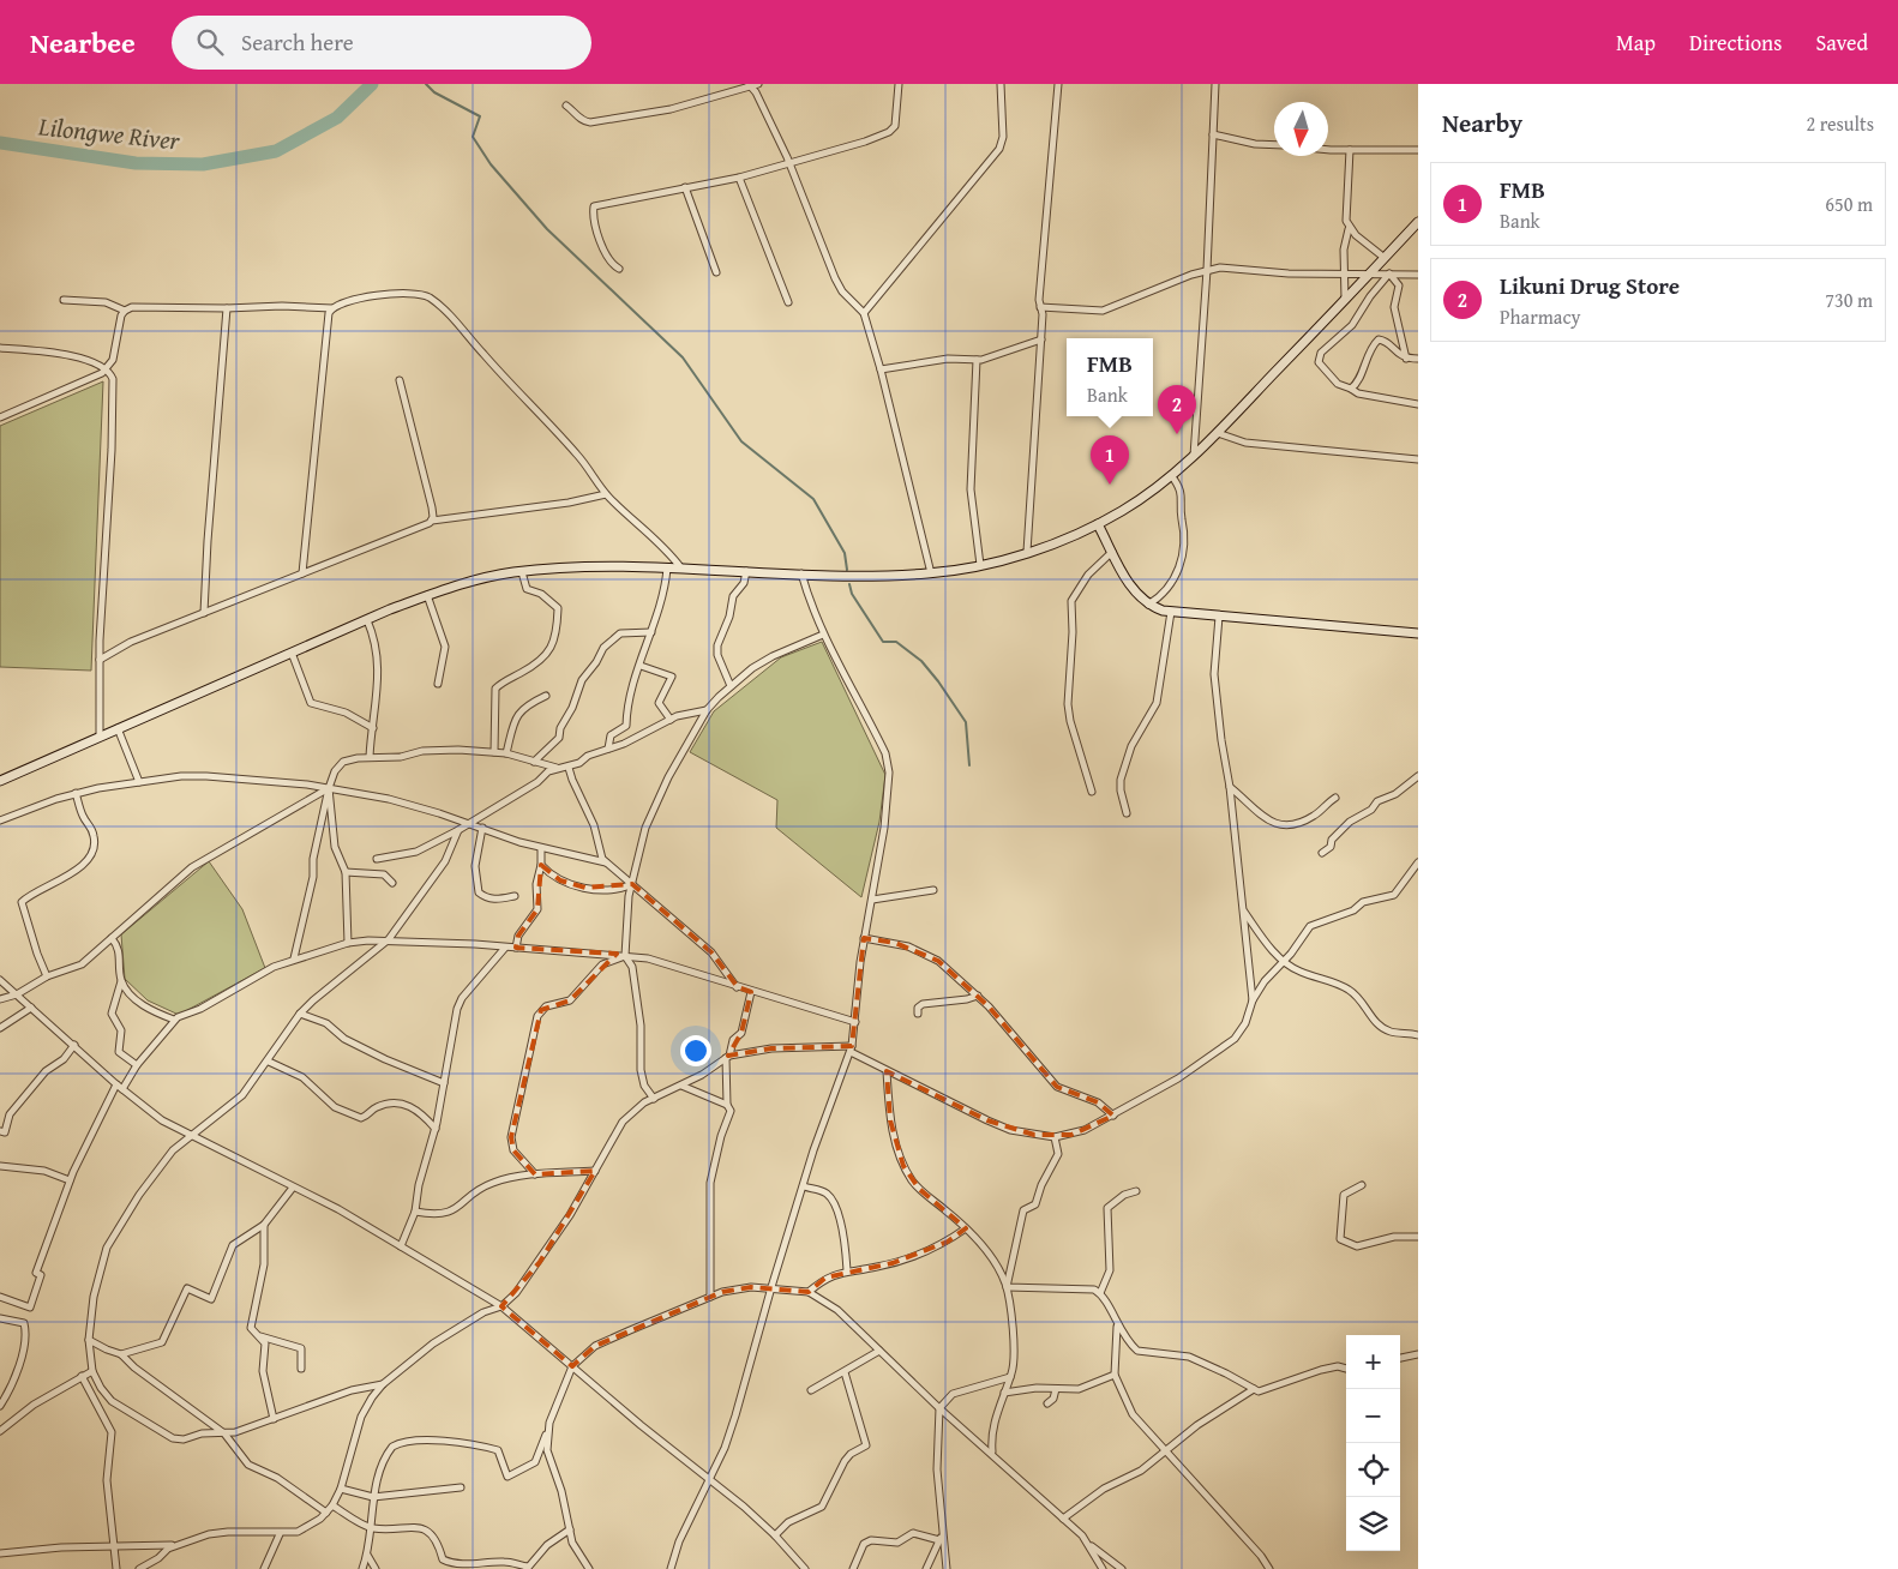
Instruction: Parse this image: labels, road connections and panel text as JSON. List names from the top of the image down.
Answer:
{
  "water": ["Lilongwe River"],
  "north": "bottom",
  "page": {
    "header": "Nearbee",
    "search": "Search here",
    "nav": ["Map", "Directions", "Saved"],
    "heading": ["Nearby", "2 results"],
    "list": [
      {
        "mark": "1",
        "name": "FMB",
        "note": "Bank",
        "value": "650 m"
      },
      {
        "mark": "2",
        "name": "Likuni Drug Store",
        "note": "Pharmacy",
        "value": "730 m"
      }
    ],
    "popup": ["FMB", "Bank"],
    "pins": ["2", "1"],
    "map_buttons": ["+", "−"]
  }
}
